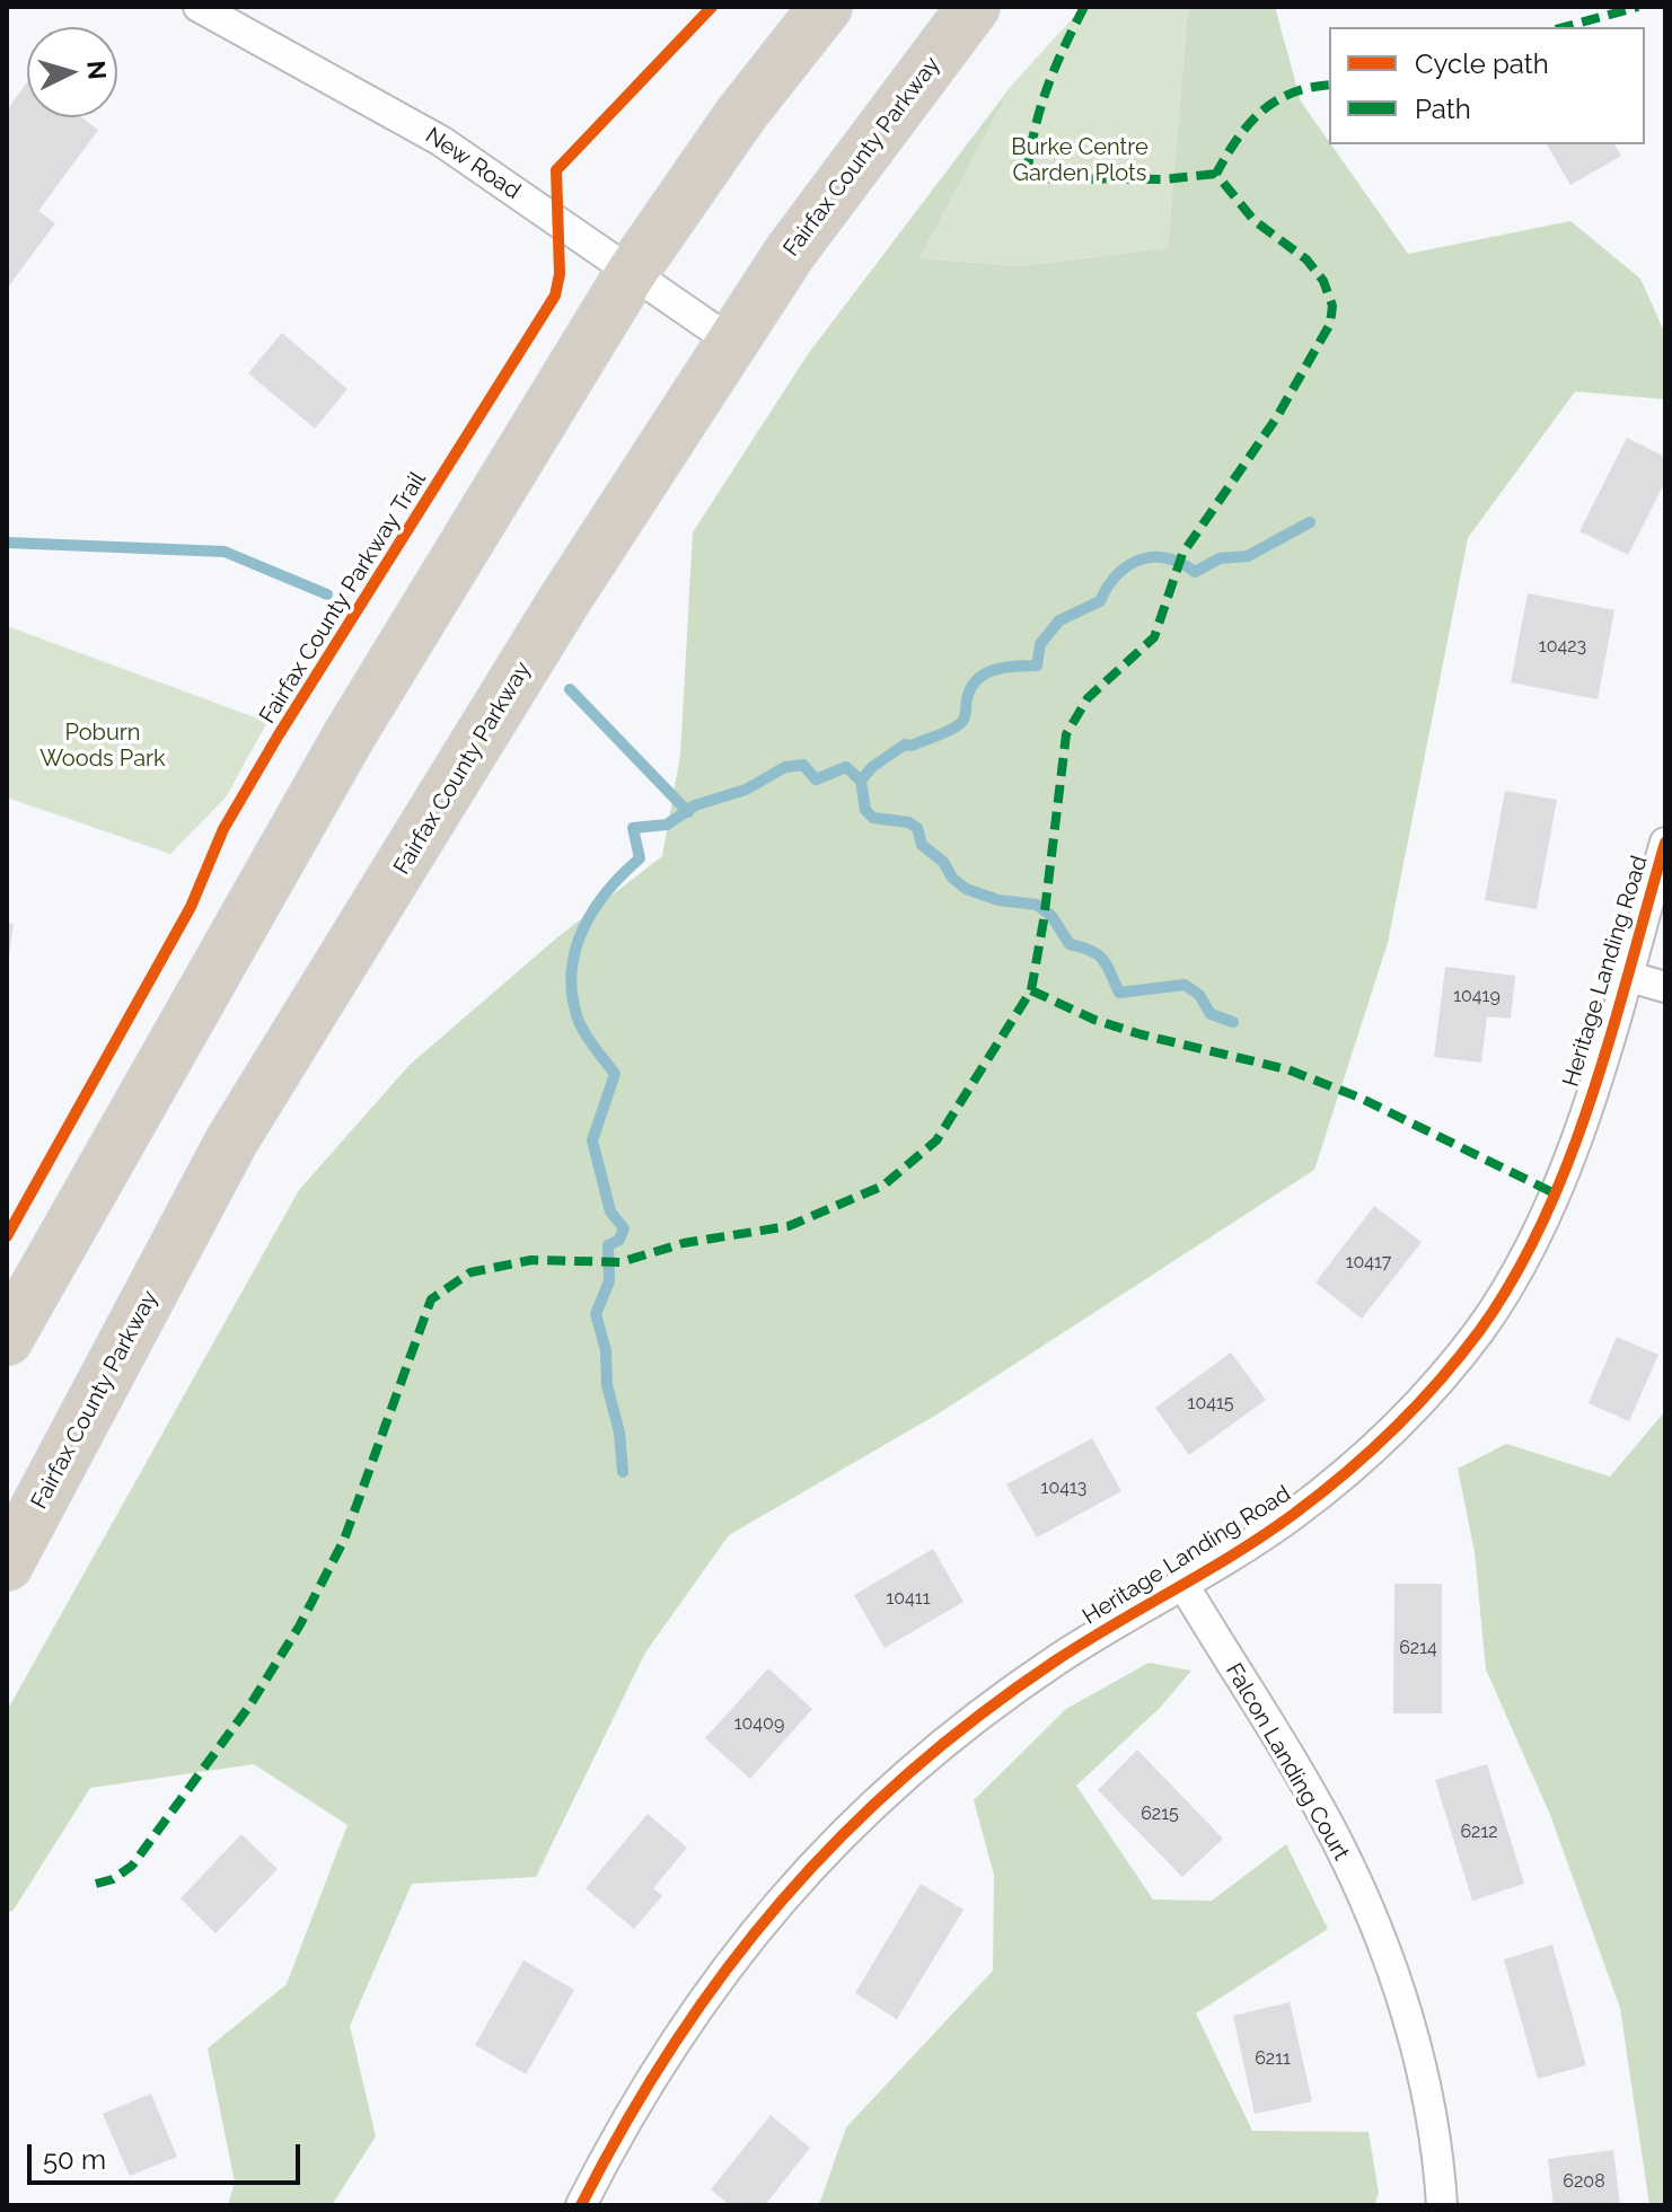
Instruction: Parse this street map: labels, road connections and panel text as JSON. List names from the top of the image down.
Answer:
{
  "streets": {
    "highway": ["Fairfax County Parkway"],
    "street": ["New Road", "Heritage Landing Road", "Falcon Landing Court"],
    "cycle path": ["Fairfax County Parkway Trail"]
  },
  "crossings": [
    ["Fairfax County Parkway", "New Road"],
    ["Heritage Landing Road", "Falcon Landing Court"]
  ],
  "parks": ["Burke Centre Garden Plots", "Poburn Woods Park"],
  "house_numbers": [
    "10423",
    "10419",
    "10417",
    "10415",
    "10413",
    "10411",
    "6214",
    "10409",
    "6215",
    "6212",
    "6211",
    "6208"
  ],
  "legend": ["Cycle path", "Path"],
  "scale_bar": "50 m",
  "north": "right"
}
